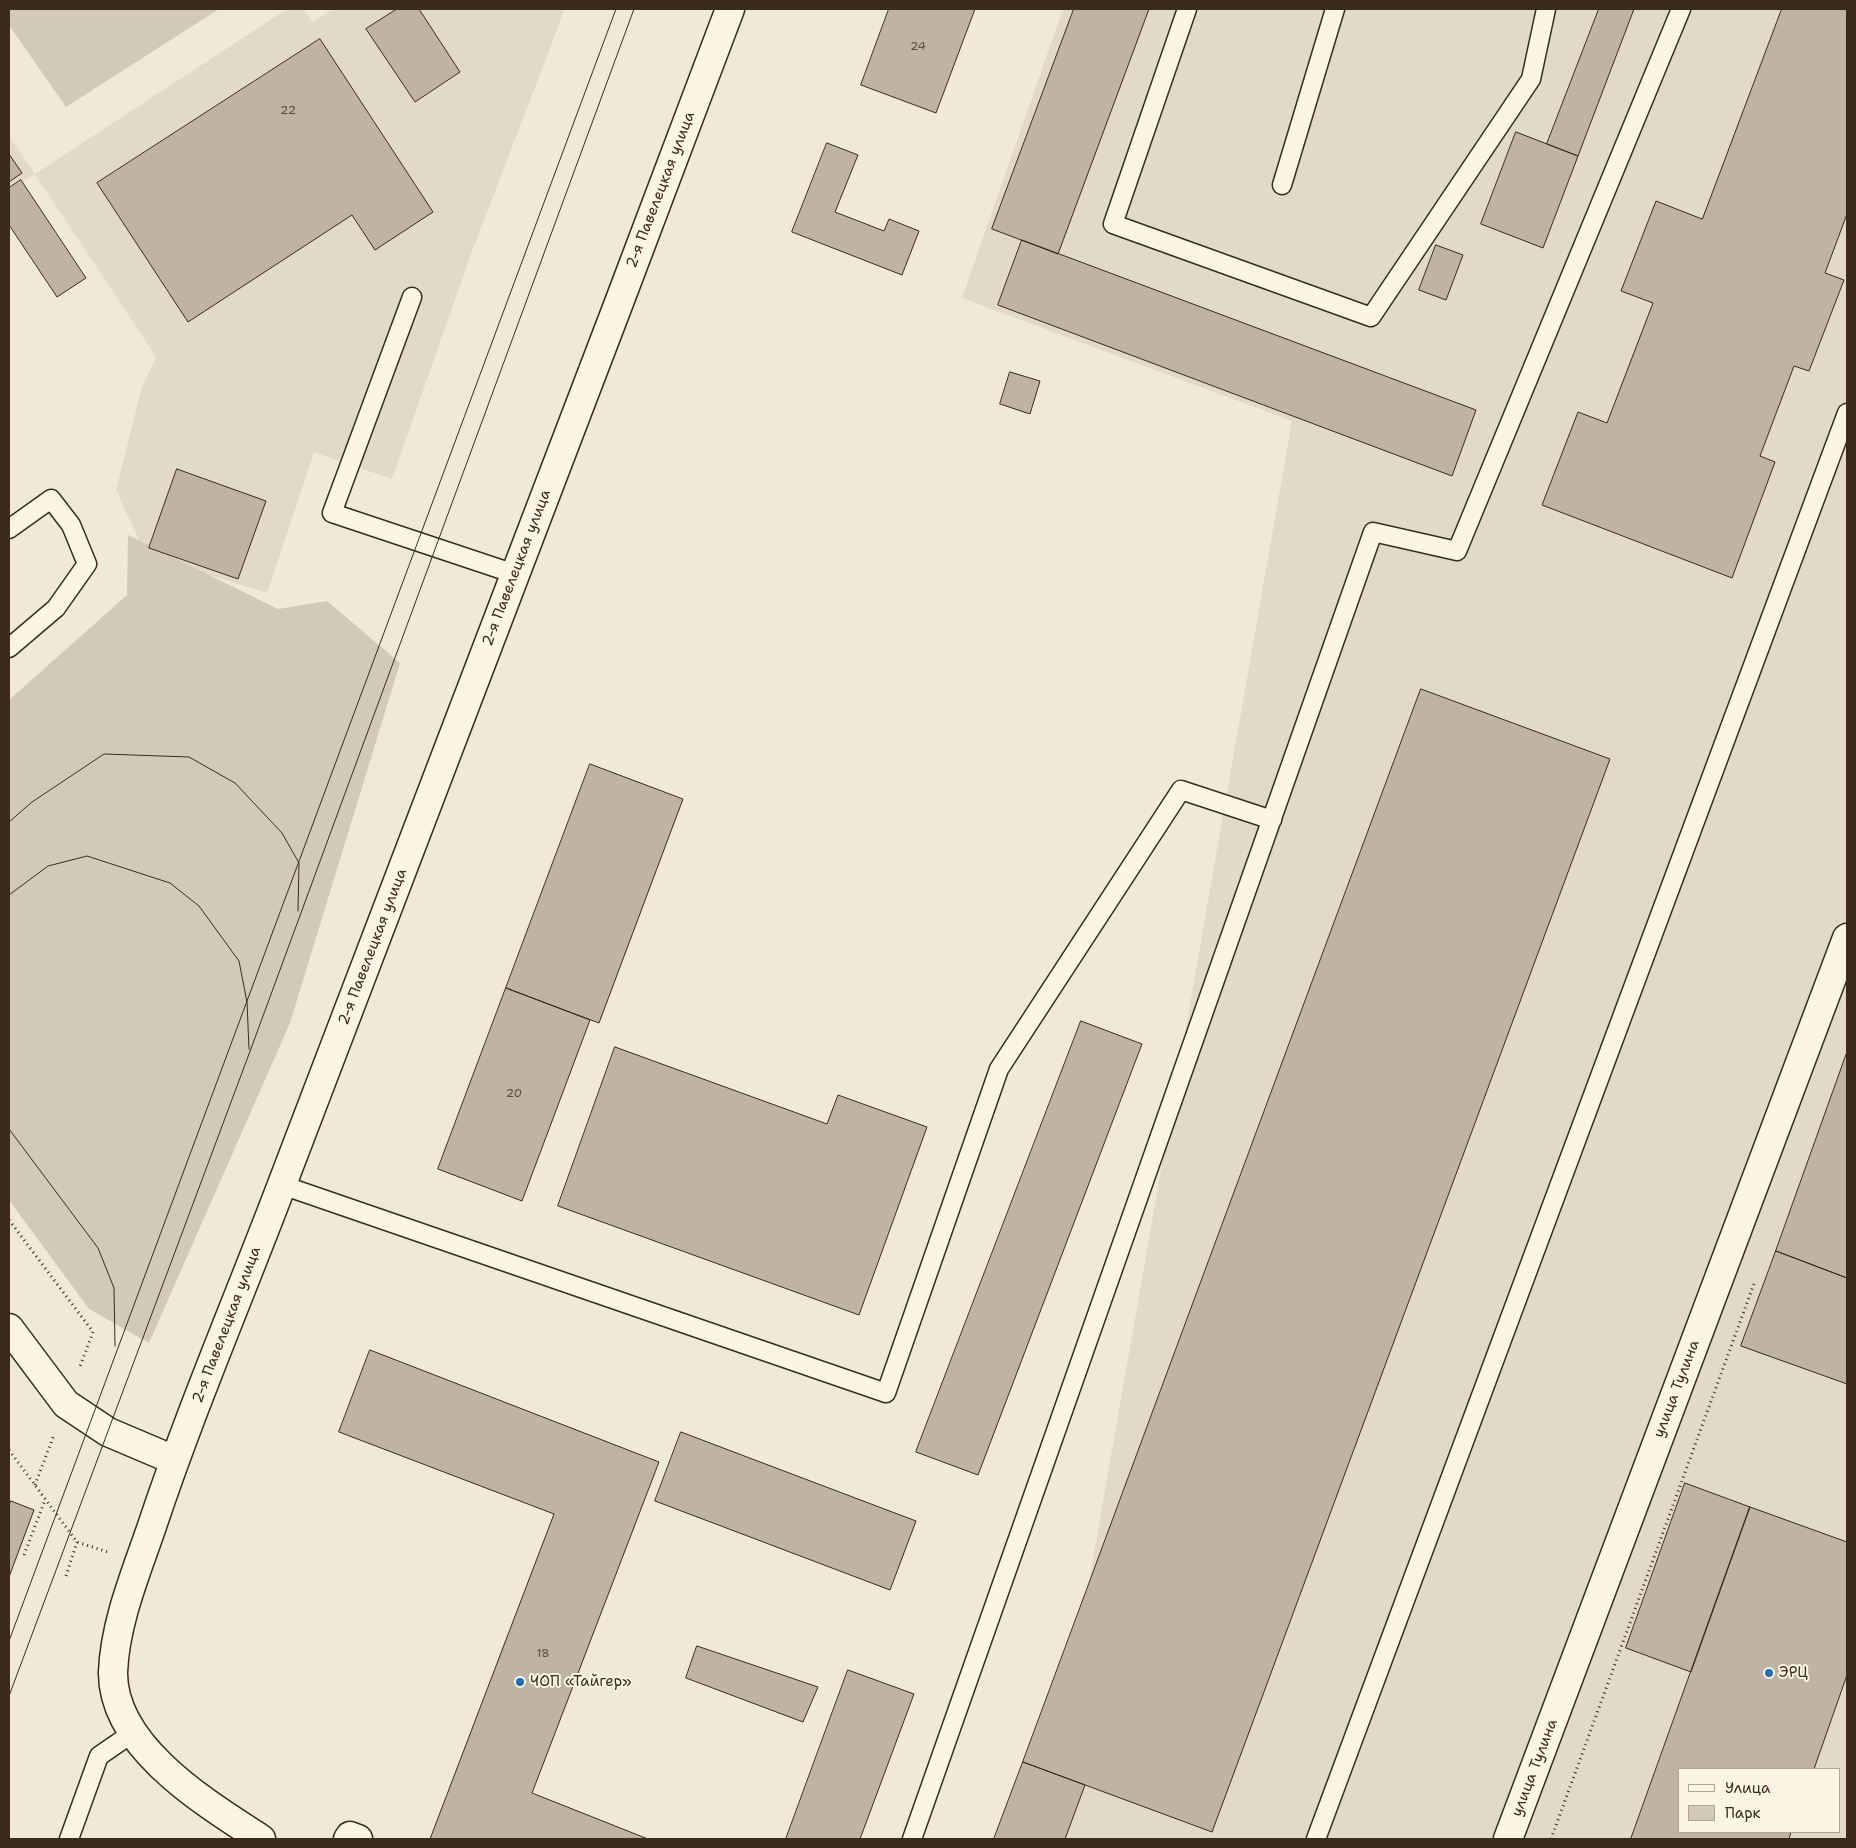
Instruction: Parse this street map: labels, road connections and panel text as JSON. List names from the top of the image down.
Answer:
{
  "streets": {
    "main road": ["2-я Павелецкая улица", "улица Тулина"]
  },
  "places": ["ЭРЦ", "ЧОП «Тайгер»"],
  "house_numbers": [
    "24",
    "22",
    "20",
    "18"
  ],
  "legend": ["Улица", "Парк"]
}
